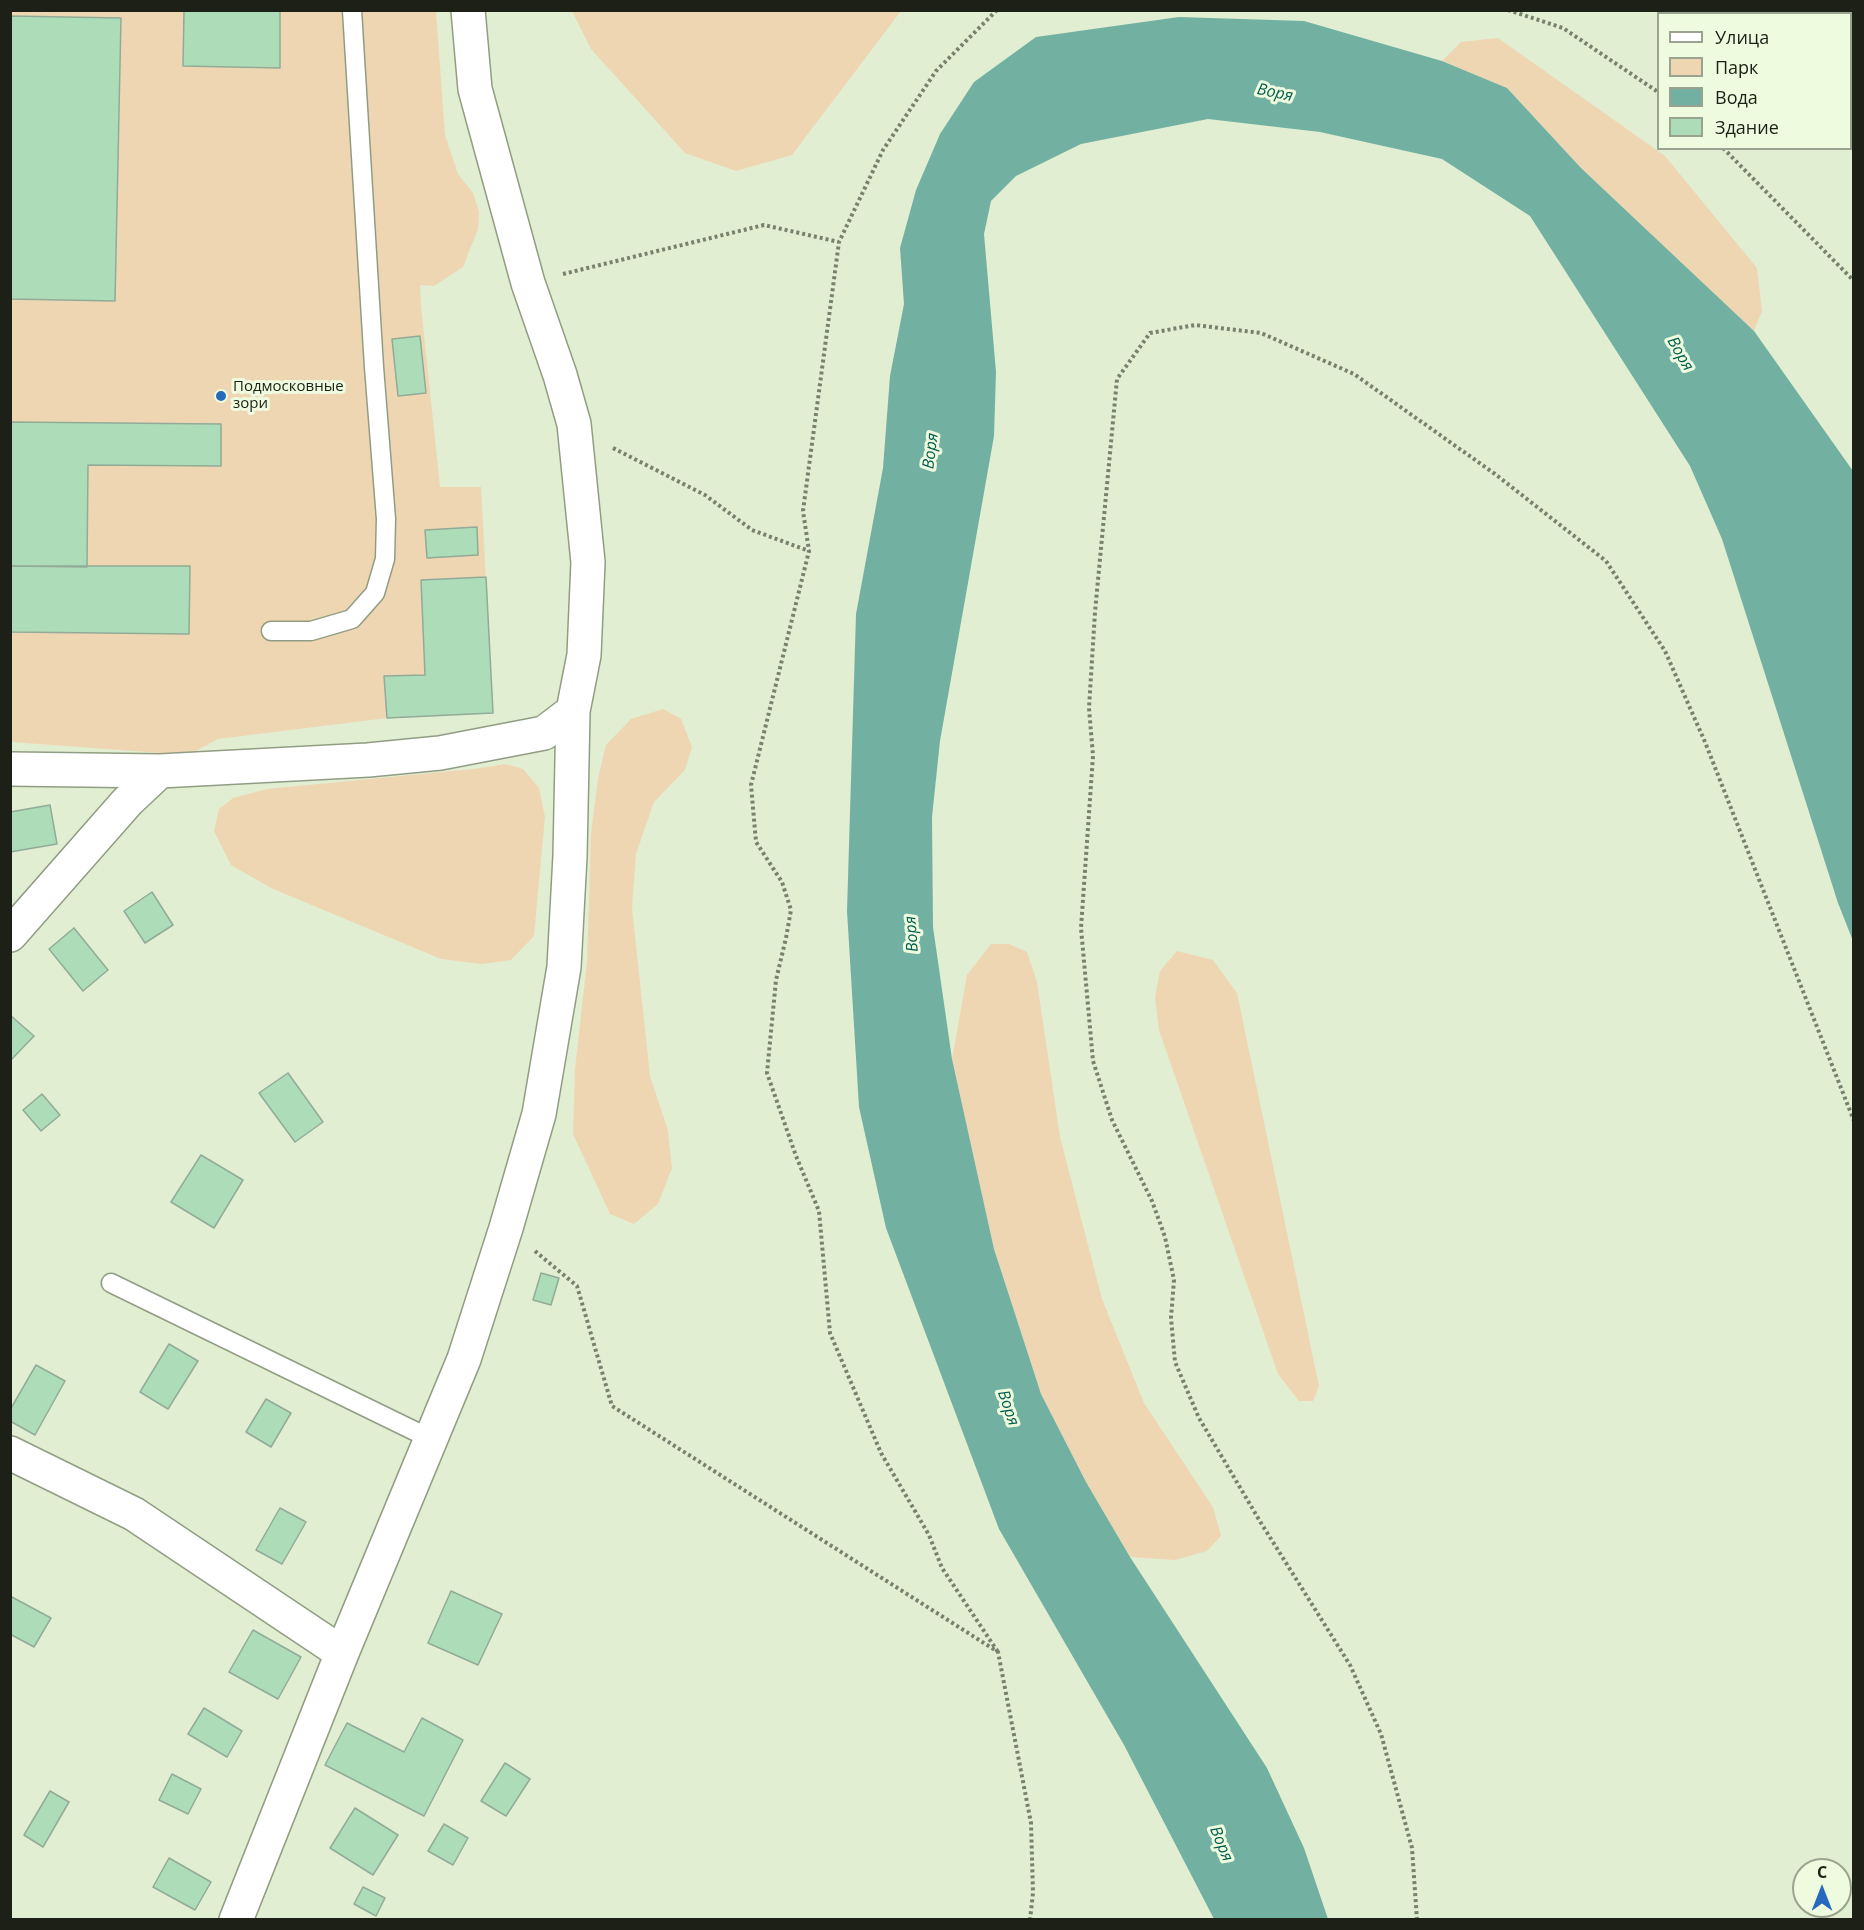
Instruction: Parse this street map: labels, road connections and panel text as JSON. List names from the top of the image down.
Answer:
{
  "water": ["Воря"],
  "places": ["Подмосковные зори"],
  "legend": [
    "Улица",
    "Парк",
    "Вода",
    "Здание"
  ],
  "north": "top"
}
